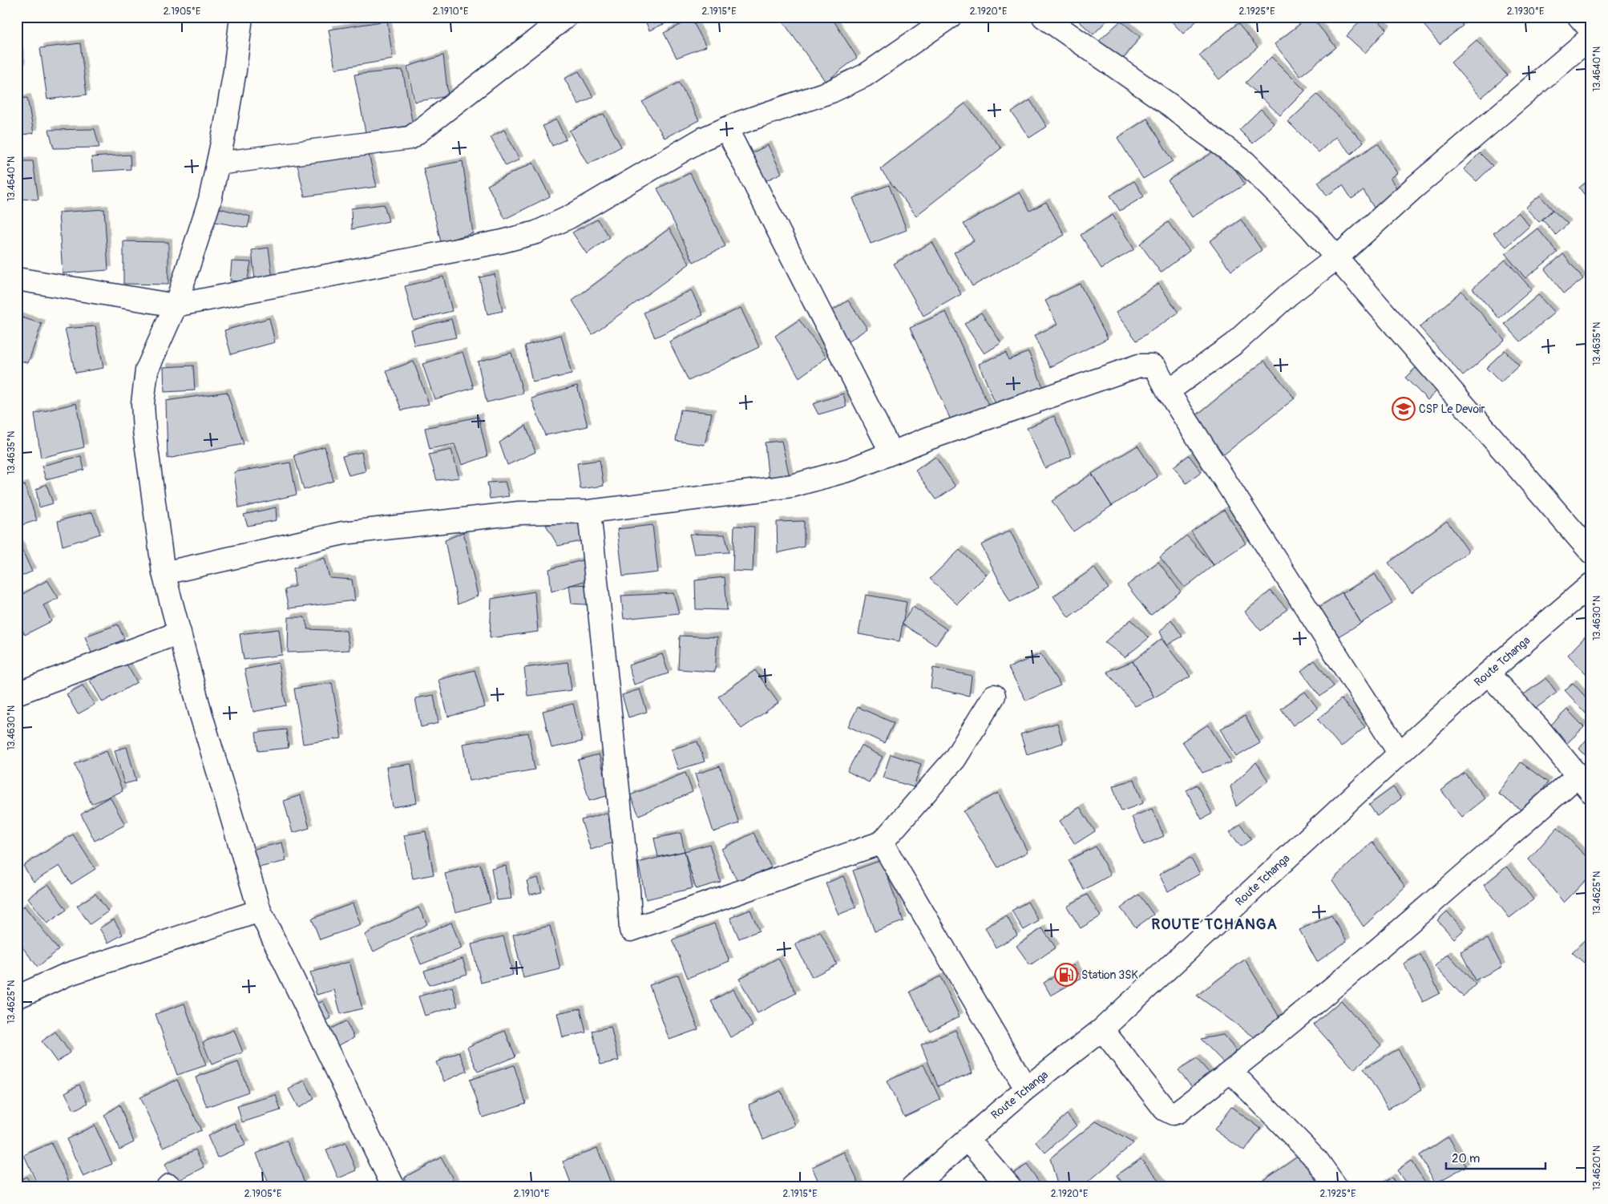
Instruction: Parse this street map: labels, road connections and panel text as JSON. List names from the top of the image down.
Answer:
{
  "streets": {
    "main road": ["Route Tchanga"]
  },
  "districts": ["ROUTE TCHANGA"],
  "places": {
    "school or university": ["CSP Le Devoir"],
    "fuel station": ["Station 3SK"]
  },
  "scale_bar": "20 m",
  "coordinates": [
    "2.1905°E",
    "2.1910°E",
    "2.1915°E",
    "2.1920°E",
    "2.1925°E",
    "2.1930°E",
    "13.4640°N",
    "13.4635°N",
    "13.4630°N",
    "13.4625°N",
    "13.4620°N"
  ]
}
